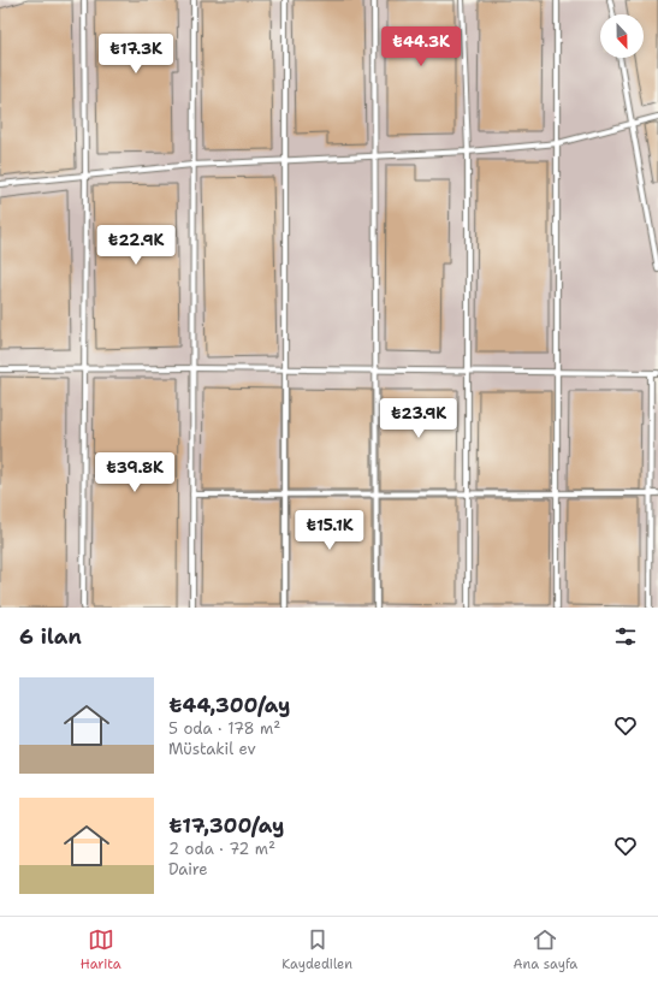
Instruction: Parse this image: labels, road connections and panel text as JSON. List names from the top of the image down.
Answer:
{
  "north": "bottom",
  "page": {
    "price": [
      "₺44.3K",
      "₺17.3K",
      "₺22.9K",
      "₺23.9K",
      "₺39.8K",
      "₺15.1K"
    ],
    "heading": "6 ilan",
    "list": [
      {
        "name": "₺44,300/ay",
        "note": "5 oda · 178 m² · Müstakil ev"
      },
      {
        "name": "₺17,300/ay",
        "note": "2 oda · 72 m² · Daire"
      }
    ],
    "tabs": ["Harita", "Kaydedilen", "Ana sayfa"]
  }
}
